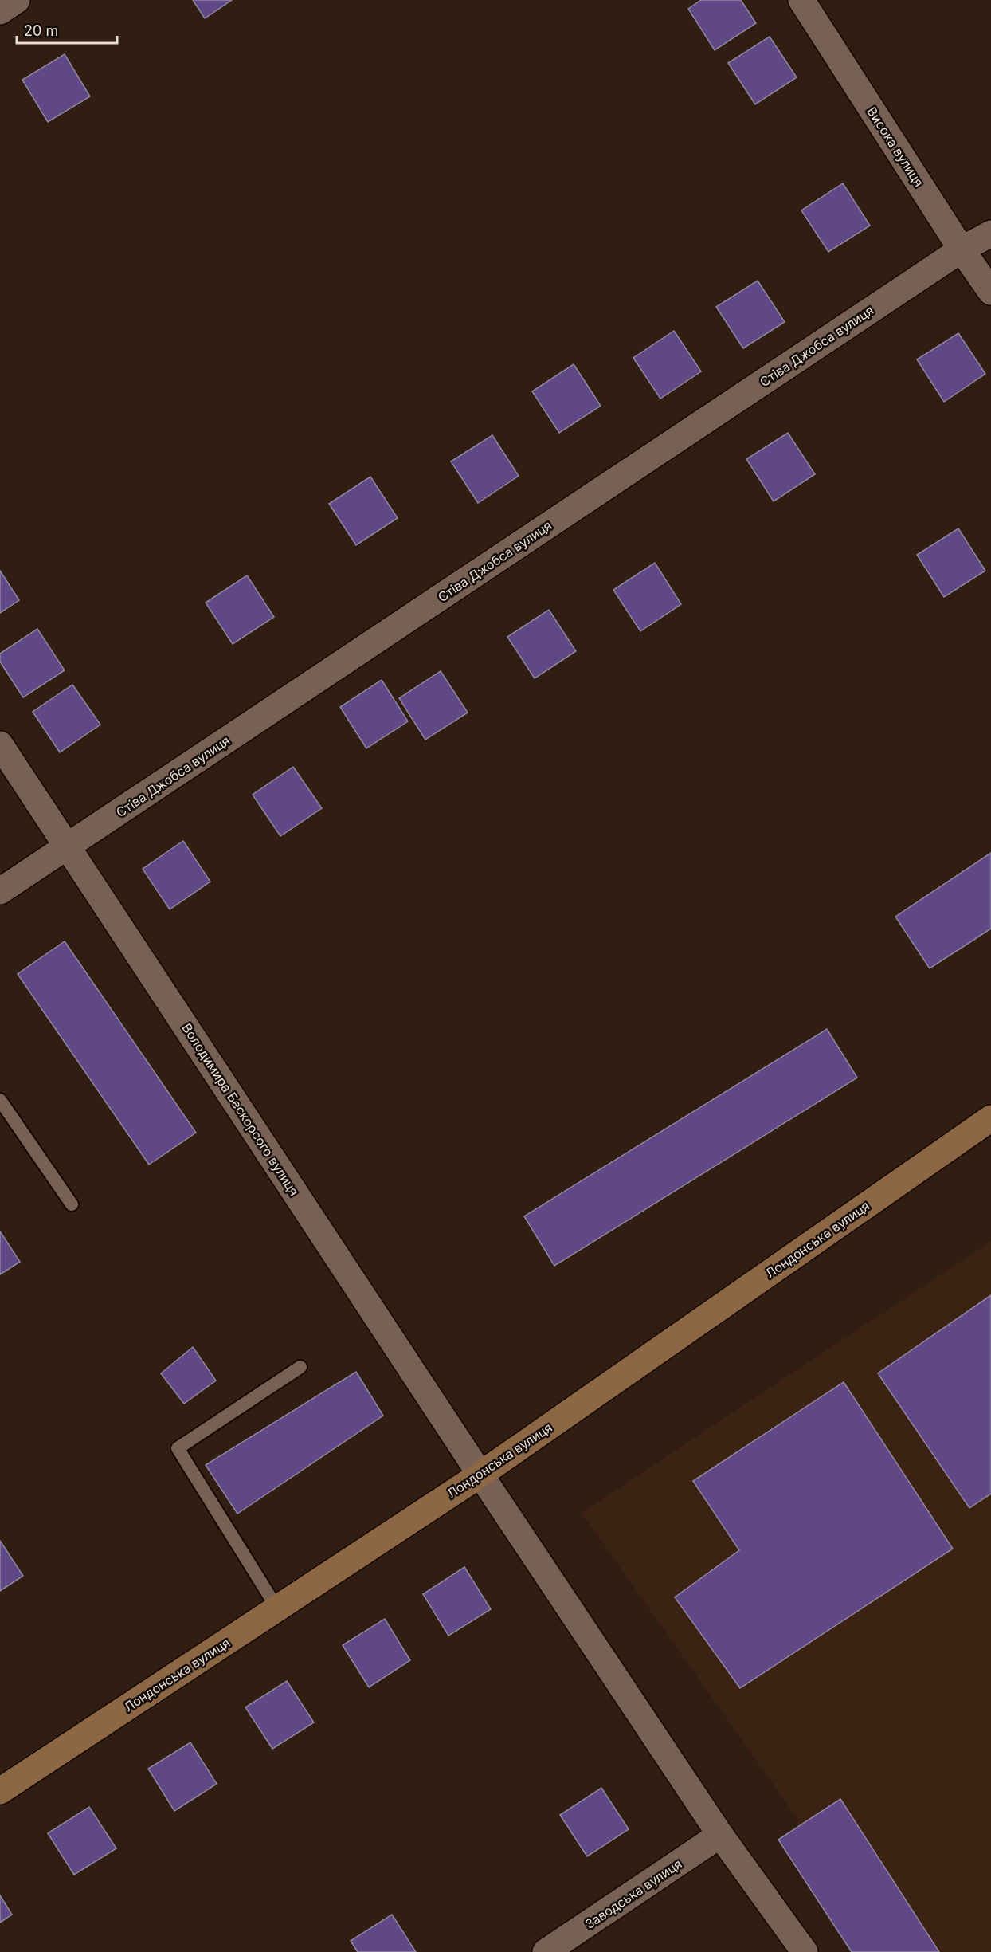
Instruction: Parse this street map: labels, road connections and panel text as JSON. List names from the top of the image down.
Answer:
{
  "streets": {
    "street": [
      "Висока вулиця",
      "Стіва Джобса вулиця",
      "Володимира Бескорсого вулиця",
      "Лондонська вулиця",
      "Заводська вулиця"
    ]
  },
  "crossings": [
    ["Висока вулиця", "Стіва Джобса вулиця"],
    ["Стіва Джобса вулиця", "Володимира Бескорсого вулиця"],
    ["Володимира Бескорсого вулиця", "Лондонська вулиця"],
    ["Володимира Бескорсого вулиця", "Заводська вулиця"]
  ],
  "scale_bar": "20 m"
}
